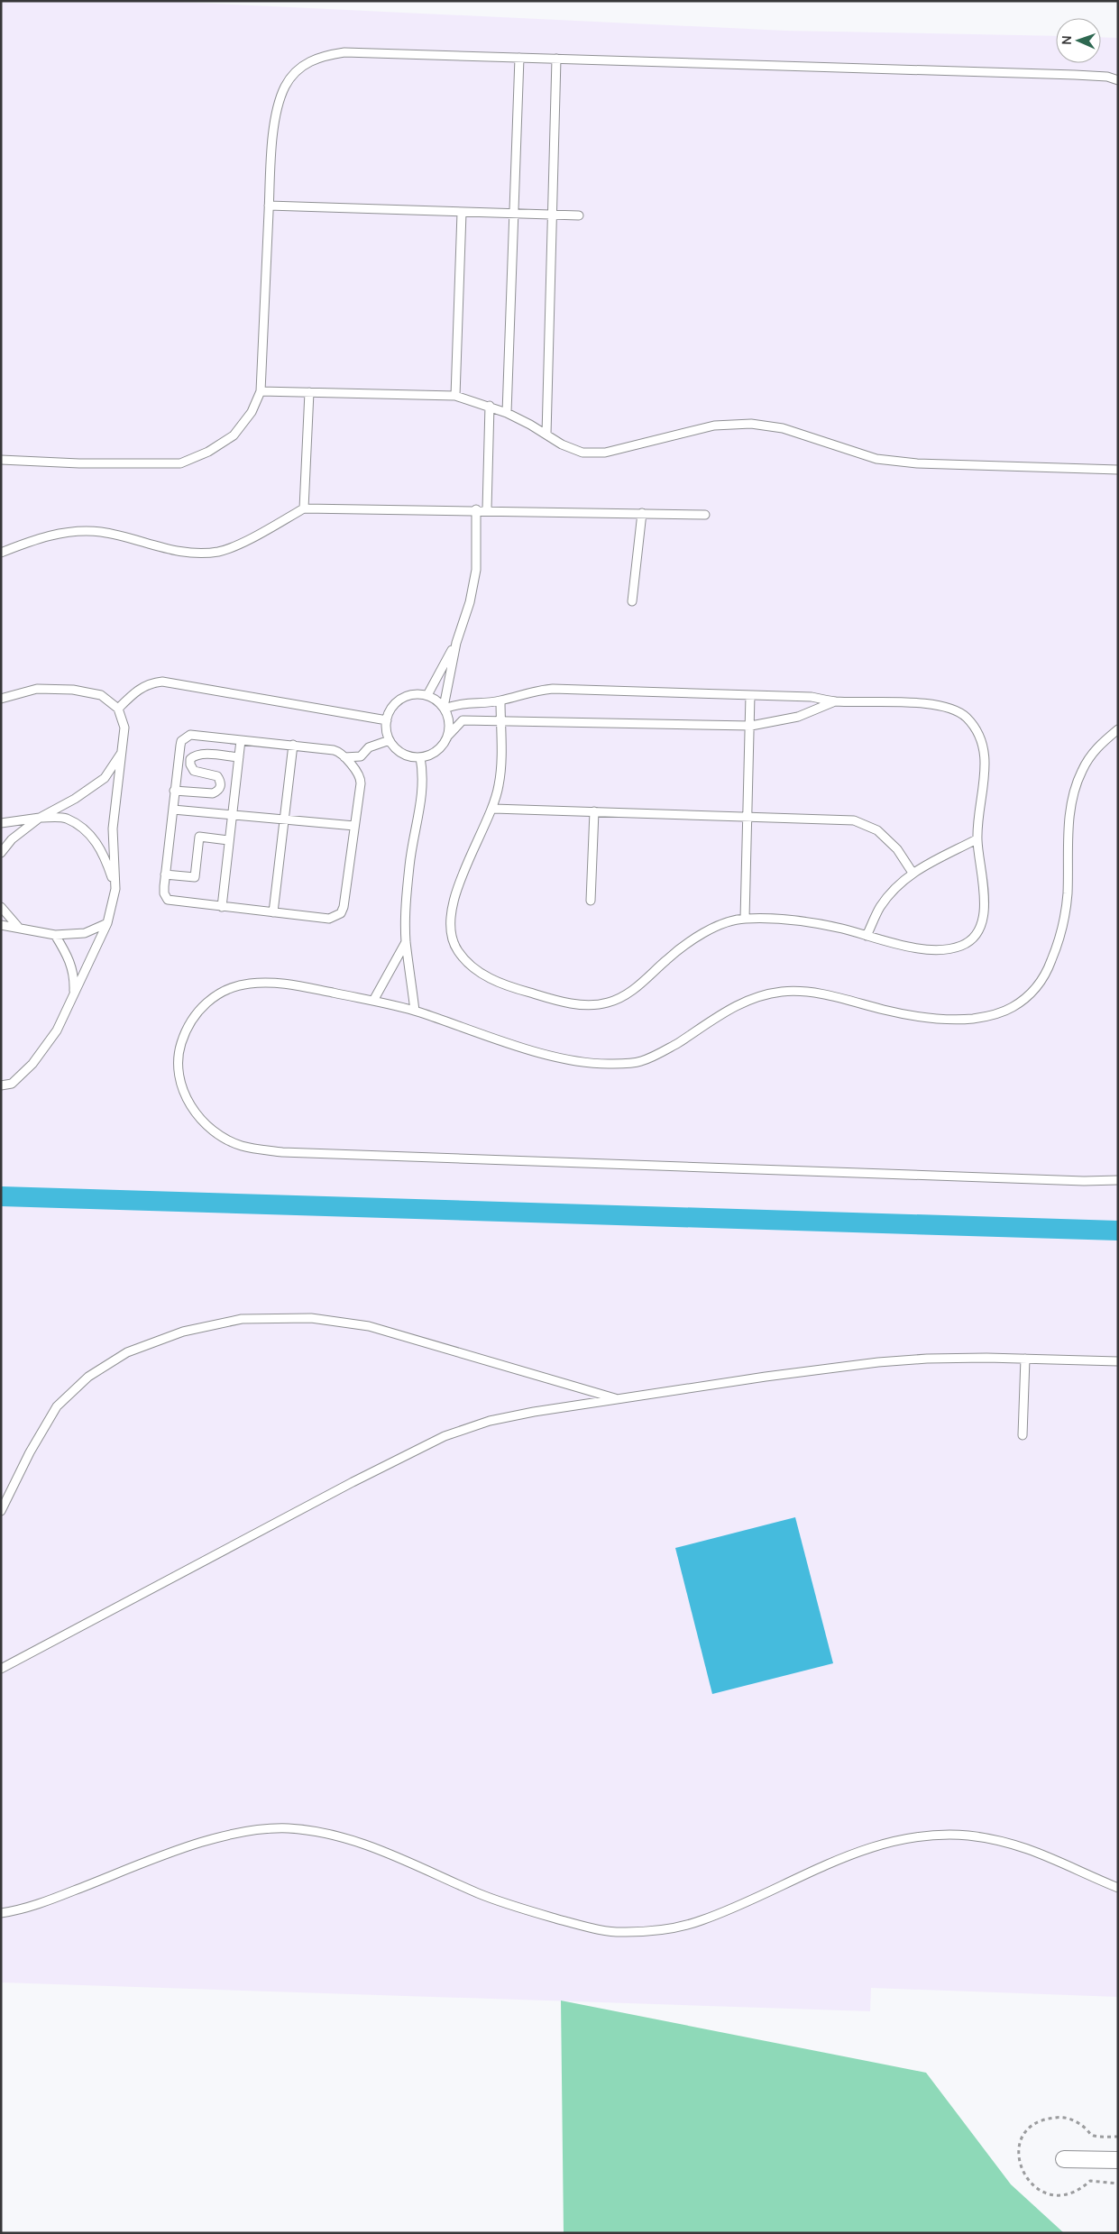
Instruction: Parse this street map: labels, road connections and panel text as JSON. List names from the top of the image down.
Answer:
{
  "north": "left"
}
